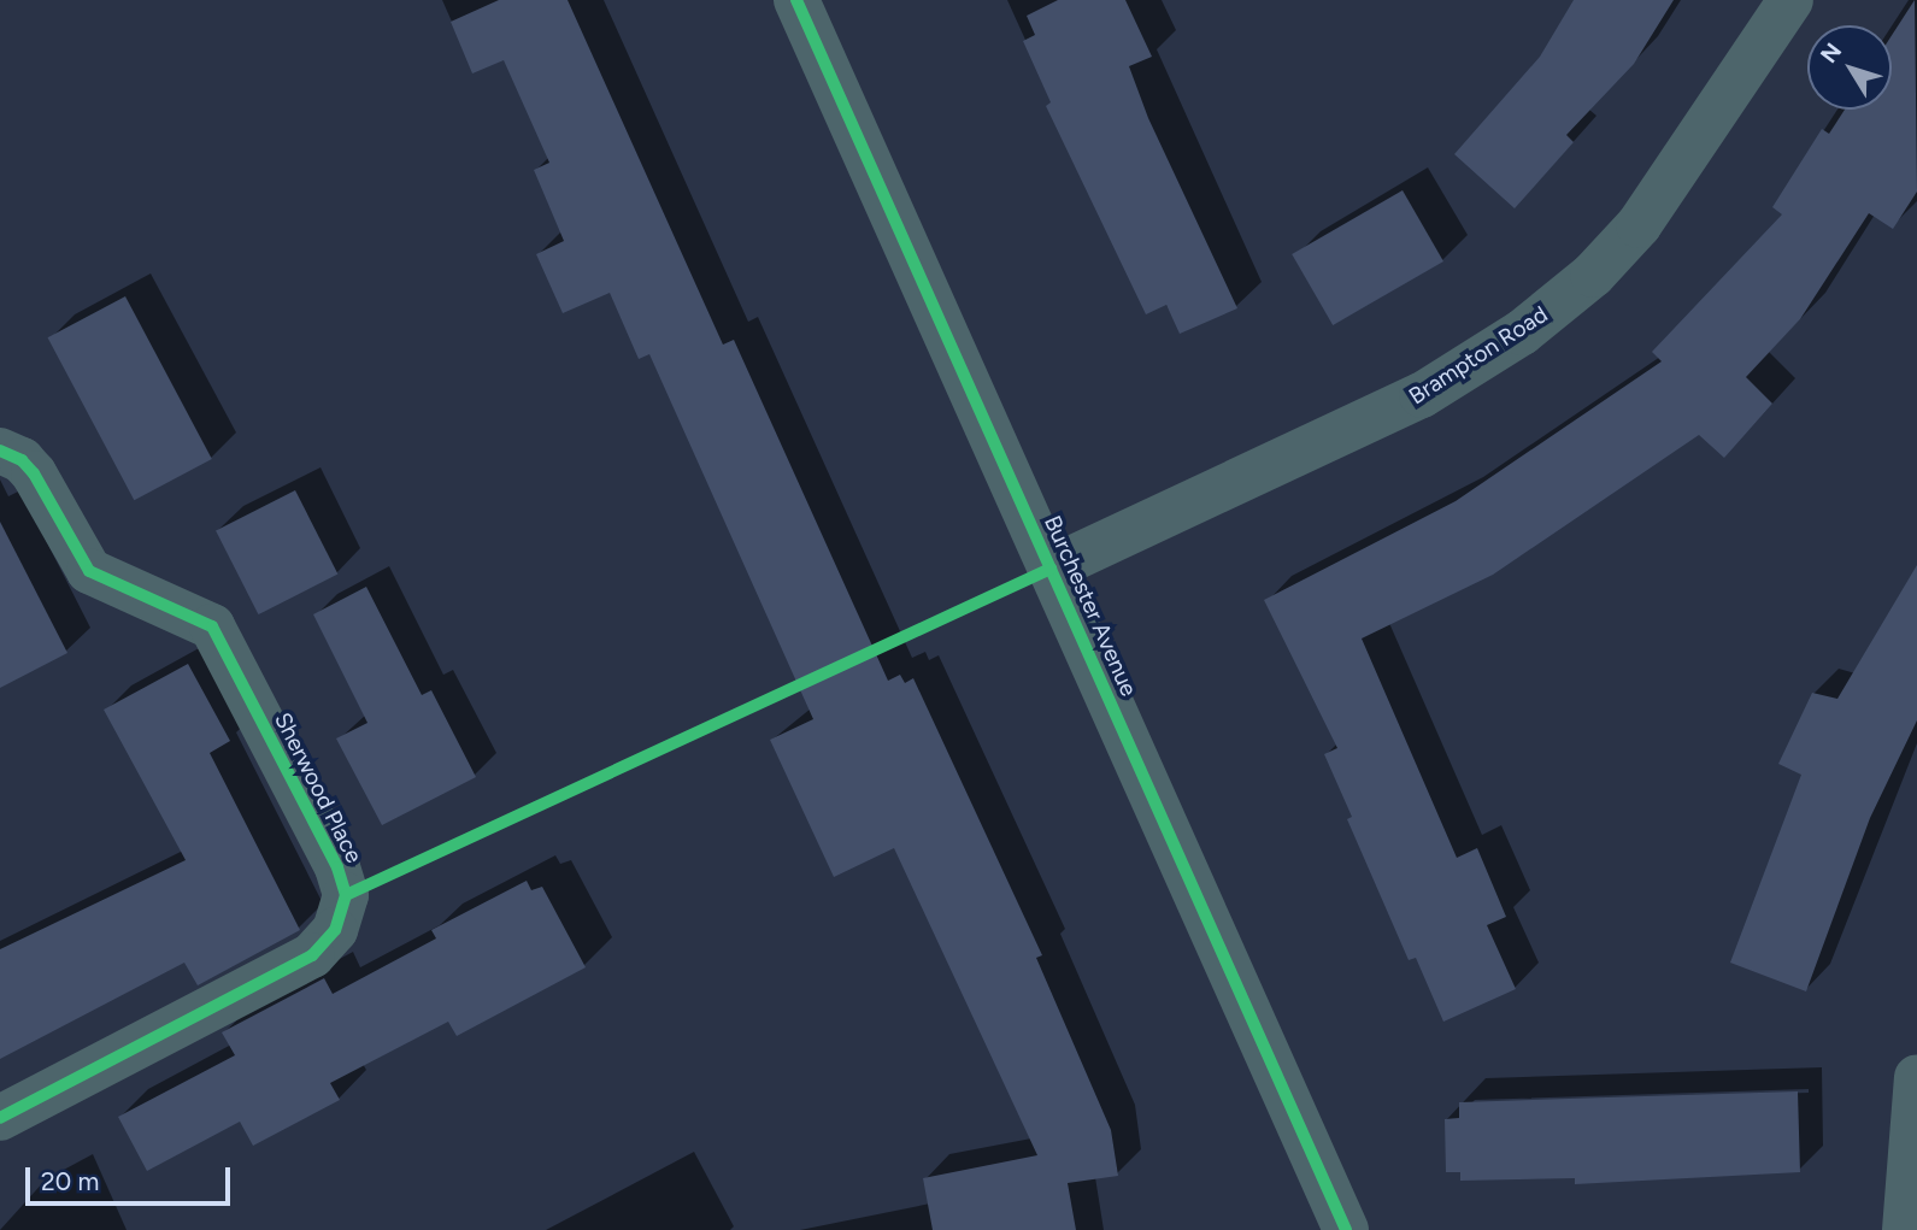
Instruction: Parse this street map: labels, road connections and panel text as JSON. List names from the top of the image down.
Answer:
{
  "streets": {
    "street": ["Brampton Road", "Burchester Avenue", "Sherwood Place"]
  },
  "crossings": [
    ["Brampton Road", "Burchester Avenue"]
  ],
  "scale_bar": "20 m",
  "north": "top left"
}
